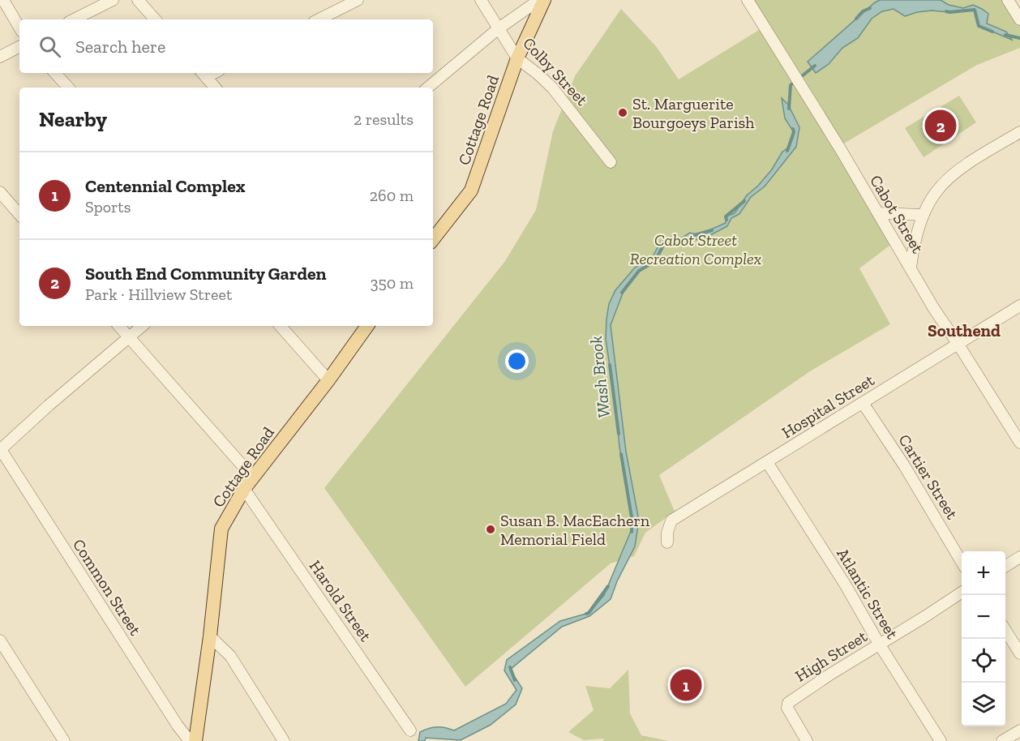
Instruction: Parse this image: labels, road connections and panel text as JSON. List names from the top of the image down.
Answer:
{
  "streets": {
    "main road": ["Cottage Road"],
    "street": [
      "Colby Street",
      "Cabot Street",
      "Hospital Street",
      "Cartier Street",
      "Common Street",
      "Atlantic Street",
      "Harold Street",
      "High Street"
    ]
  },
  "crossings": [
    ["Colby Street", "Cottage Road"],
    ["Cottage Road", "Harold Street"],
    ["Cabot Street", "Hospital Street"],
    ["Hospital Street", "Cartier Street"],
    ["Hospital Street", "Atlantic Street"],
    ["Atlantic Street", "High Street"]
  ],
  "districts": ["Southend"],
  "water": ["Wash Brook"],
  "parks": ["Cabot Street Recreation Complex"],
  "places": ["St. Marguerite Bourgoeys Parish", "Susan B. MacEachern Memorial Field"],
  "page": {
    "search": "Search here",
    "heading": ["Nearby", "2 results"],
    "pins": ["2", "1"],
    "list": [
      {
        "mark": "1",
        "name": "Centennial Complex",
        "note": "Sports",
        "value": "260 m"
      },
      {
        "mark": "2",
        "name": "South End Community Garden",
        "note": "Park · Hillview Street",
        "value": "350 m"
      }
    ],
    "map_buttons": ["+", "−"]
  }
}
